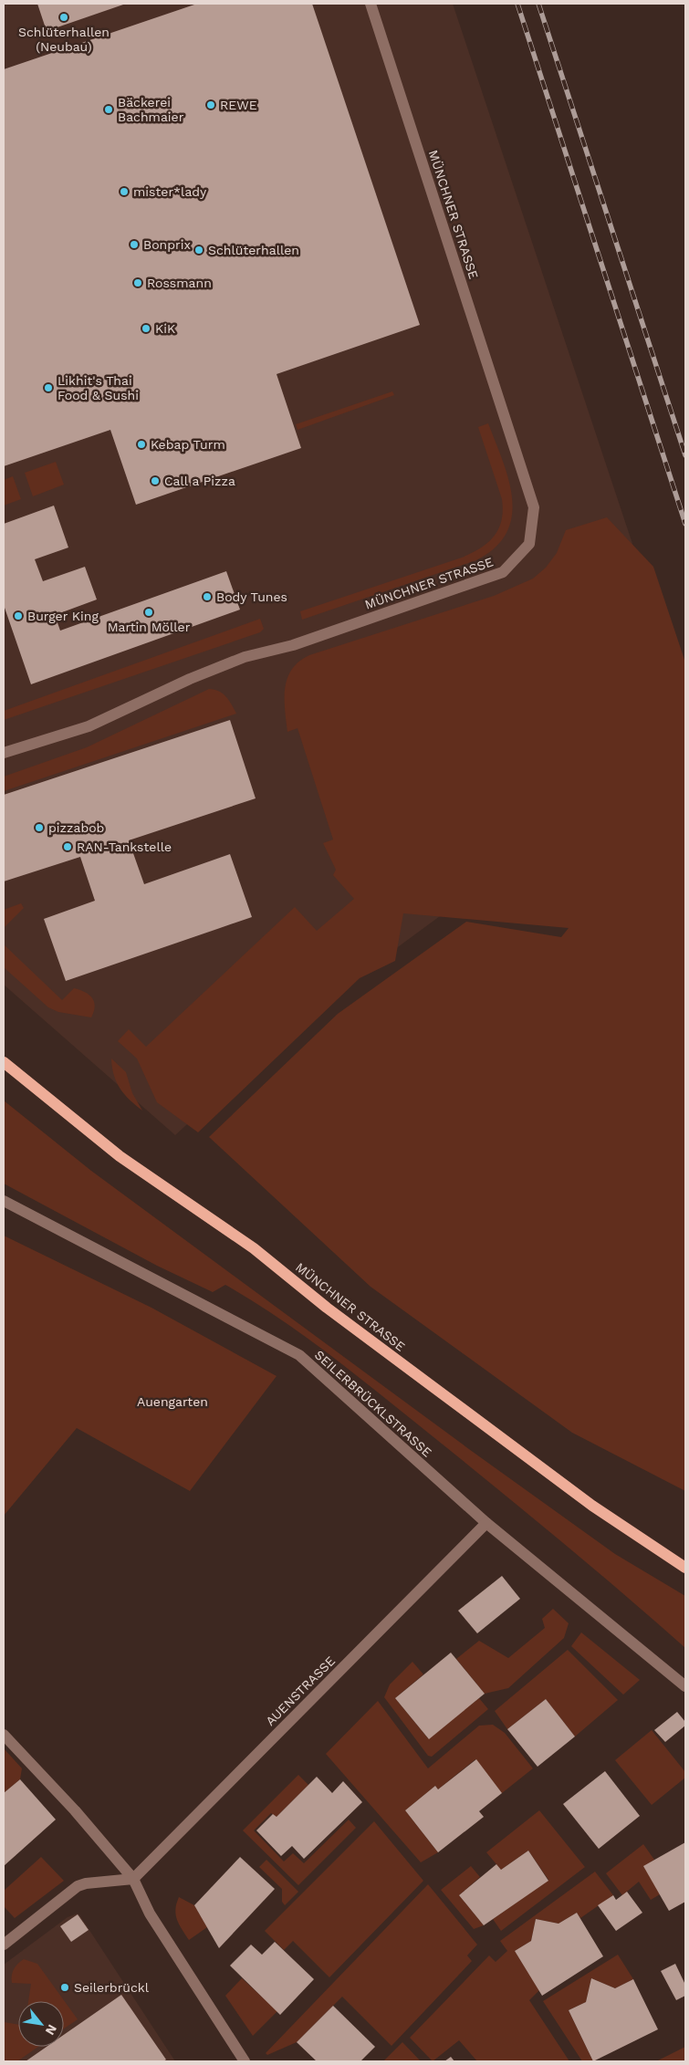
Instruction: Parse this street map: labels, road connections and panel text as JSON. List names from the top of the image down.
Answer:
{
  "streets": {
    "main road": ["MÜNCHNER STRASSE"],
    "street": ["SEILERBRÜCKLSTRASSE", "AUENSTRASSE"]
  },
  "crossings": [
    ["SEILERBRÜCKLSTRASSE", "AUENSTRASSE"]
  ],
  "parks": ["Auengarten"],
  "places": [
    "Schlüterhallen (Neubau)",
    "REWE",
    "Bäckerei Bachmaier",
    "mister*lady",
    "Bonprix",
    "Schlüterhallen",
    "Rossmann",
    "KiK",
    "Likhit's Thai Food & Sushi",
    "Kebap Turm",
    "Call a Pizza",
    "Body Tunes",
    "Martin Möller",
    "Burger King",
    "pizzabob",
    "RAN-Tankstelle",
    "Seilerbrückl"
  ],
  "north": "bottom right"
}
